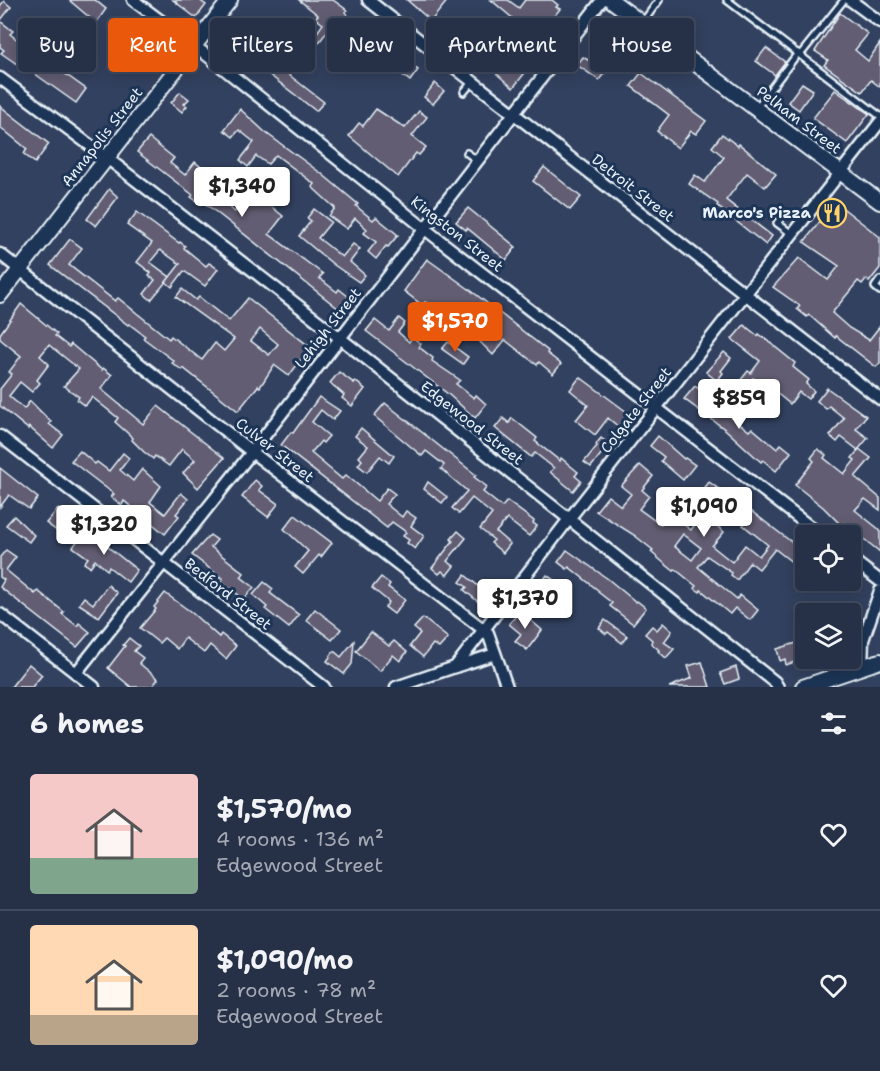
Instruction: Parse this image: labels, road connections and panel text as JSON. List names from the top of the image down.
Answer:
{
  "streets": {
    "street": [
      "Pelham Street",
      "Annapolis Street",
      "Detroit Street",
      "Kingston Street",
      "Lehigh Street",
      "Colgate Street",
      "Edgewood Street",
      "Culver Street",
      "Bedford Street"
    ]
  },
  "crossings": [
    ["Pelham Street", "Colgate Street"],
    ["Annapolis Street", "Edgewood Street"],
    ["Annapolis Street", "Culver Street"],
    ["Detroit Street", "Lehigh Street"],
    ["Detroit Street", "Colgate Street"],
    ["Kingston Street", "Lehigh Street"],
    ["Kingston Street", "Colgate Street"],
    ["Lehigh Street", "Edgewood Street"],
    ["Lehigh Street", "Culver Street"],
    ["Lehigh Street", "Bedford Street"],
    ["Colgate Street", "Edgewood Street"],
    ["Colgate Street", "Culver Street"]
  ],
  "places": {
    "restaurant": ["Marco's Pizza"]
  },
  "page": {
    "chip": [
      "Buy",
      "Rent",
      "Filters",
      "New",
      "Apartment",
      "House"
    ],
    "price": [
      "$1,340",
      "$1,570",
      "$859",
      "$1,090",
      "$1,320",
      "$1,370"
    ],
    "heading": "6 homes",
    "list": [
      {
        "name": "$1,570/mo",
        "note": "4 rooms · 136 m² · Edgewood Street"
      },
      {
        "name": "$1,090/mo",
        "note": "2 rooms · 78 m² · Edgewood Street"
      }
    ]
  }
}
